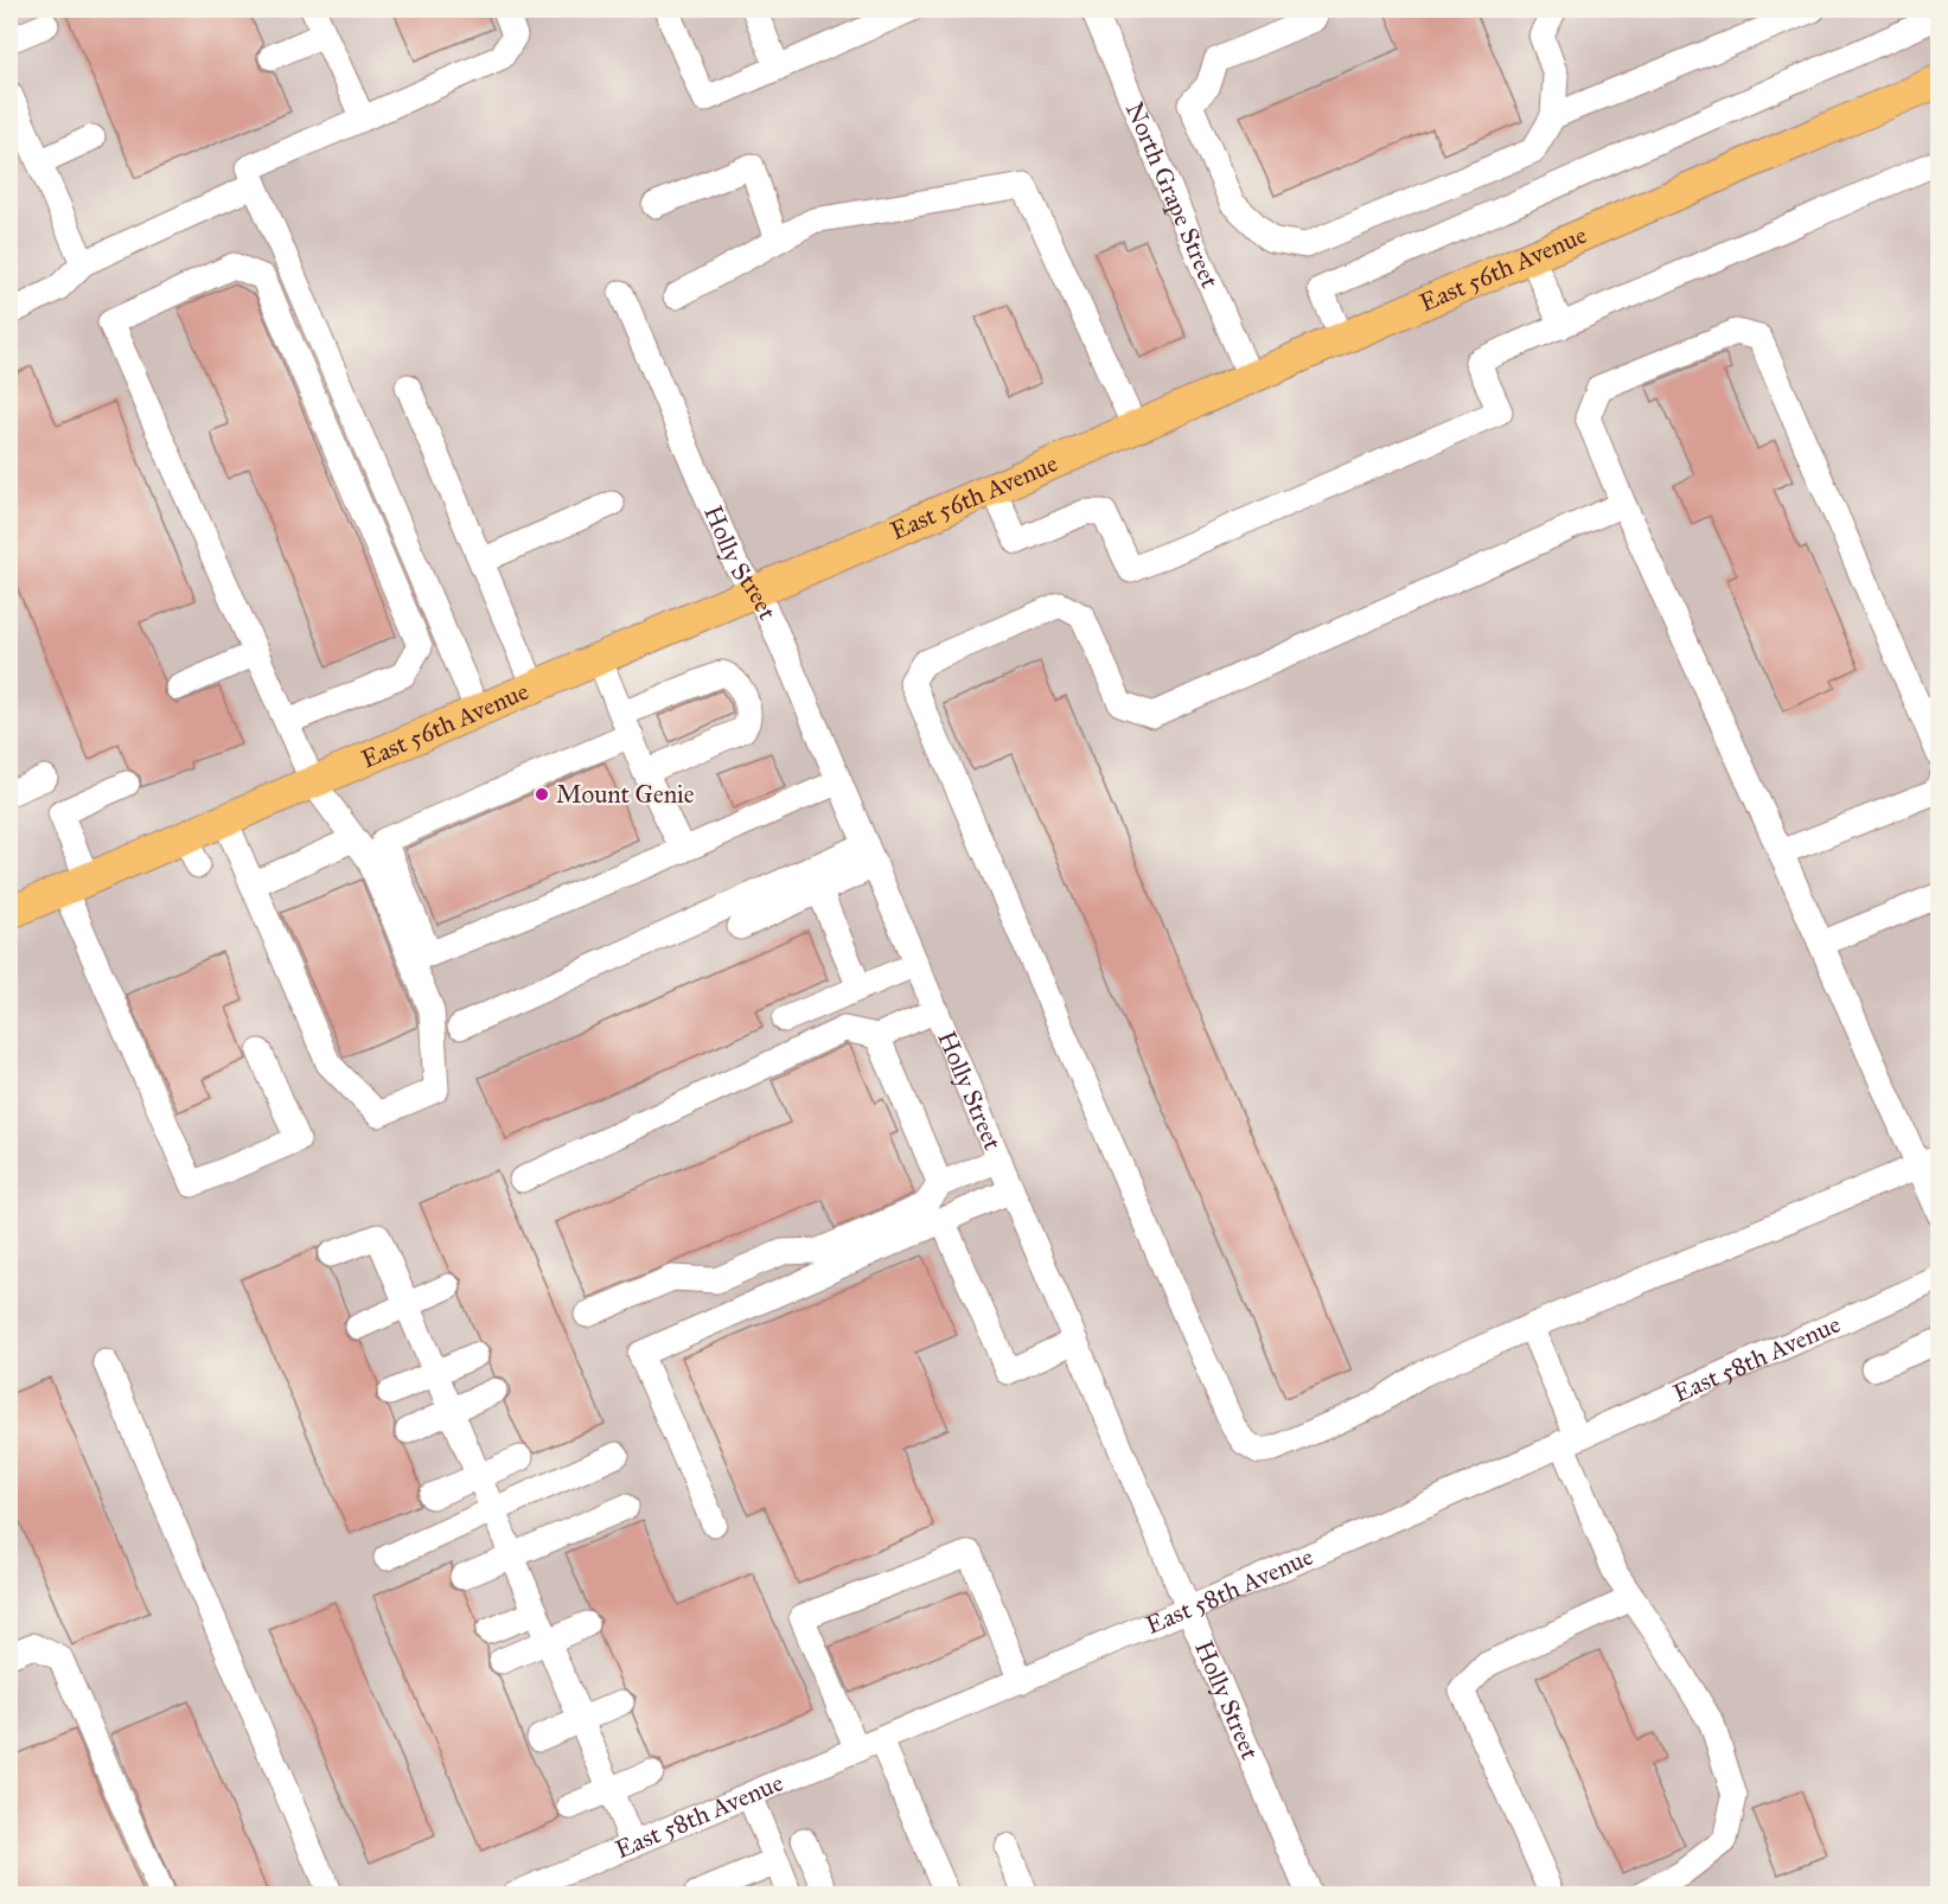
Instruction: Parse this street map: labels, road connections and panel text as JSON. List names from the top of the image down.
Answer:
{
  "streets": {
    "main road": ["East 56th Avenue"],
    "street": ["North Grape Street", "Holly Street", "East 58th Avenue"]
  },
  "crossings": [
    ["North Grape Street", "East 56th Avenue"],
    ["East 56th Avenue", "Holly Street"],
    ["Holly Street", "East 58th Avenue"]
  ],
  "places": ["Mount Genie"]
}
